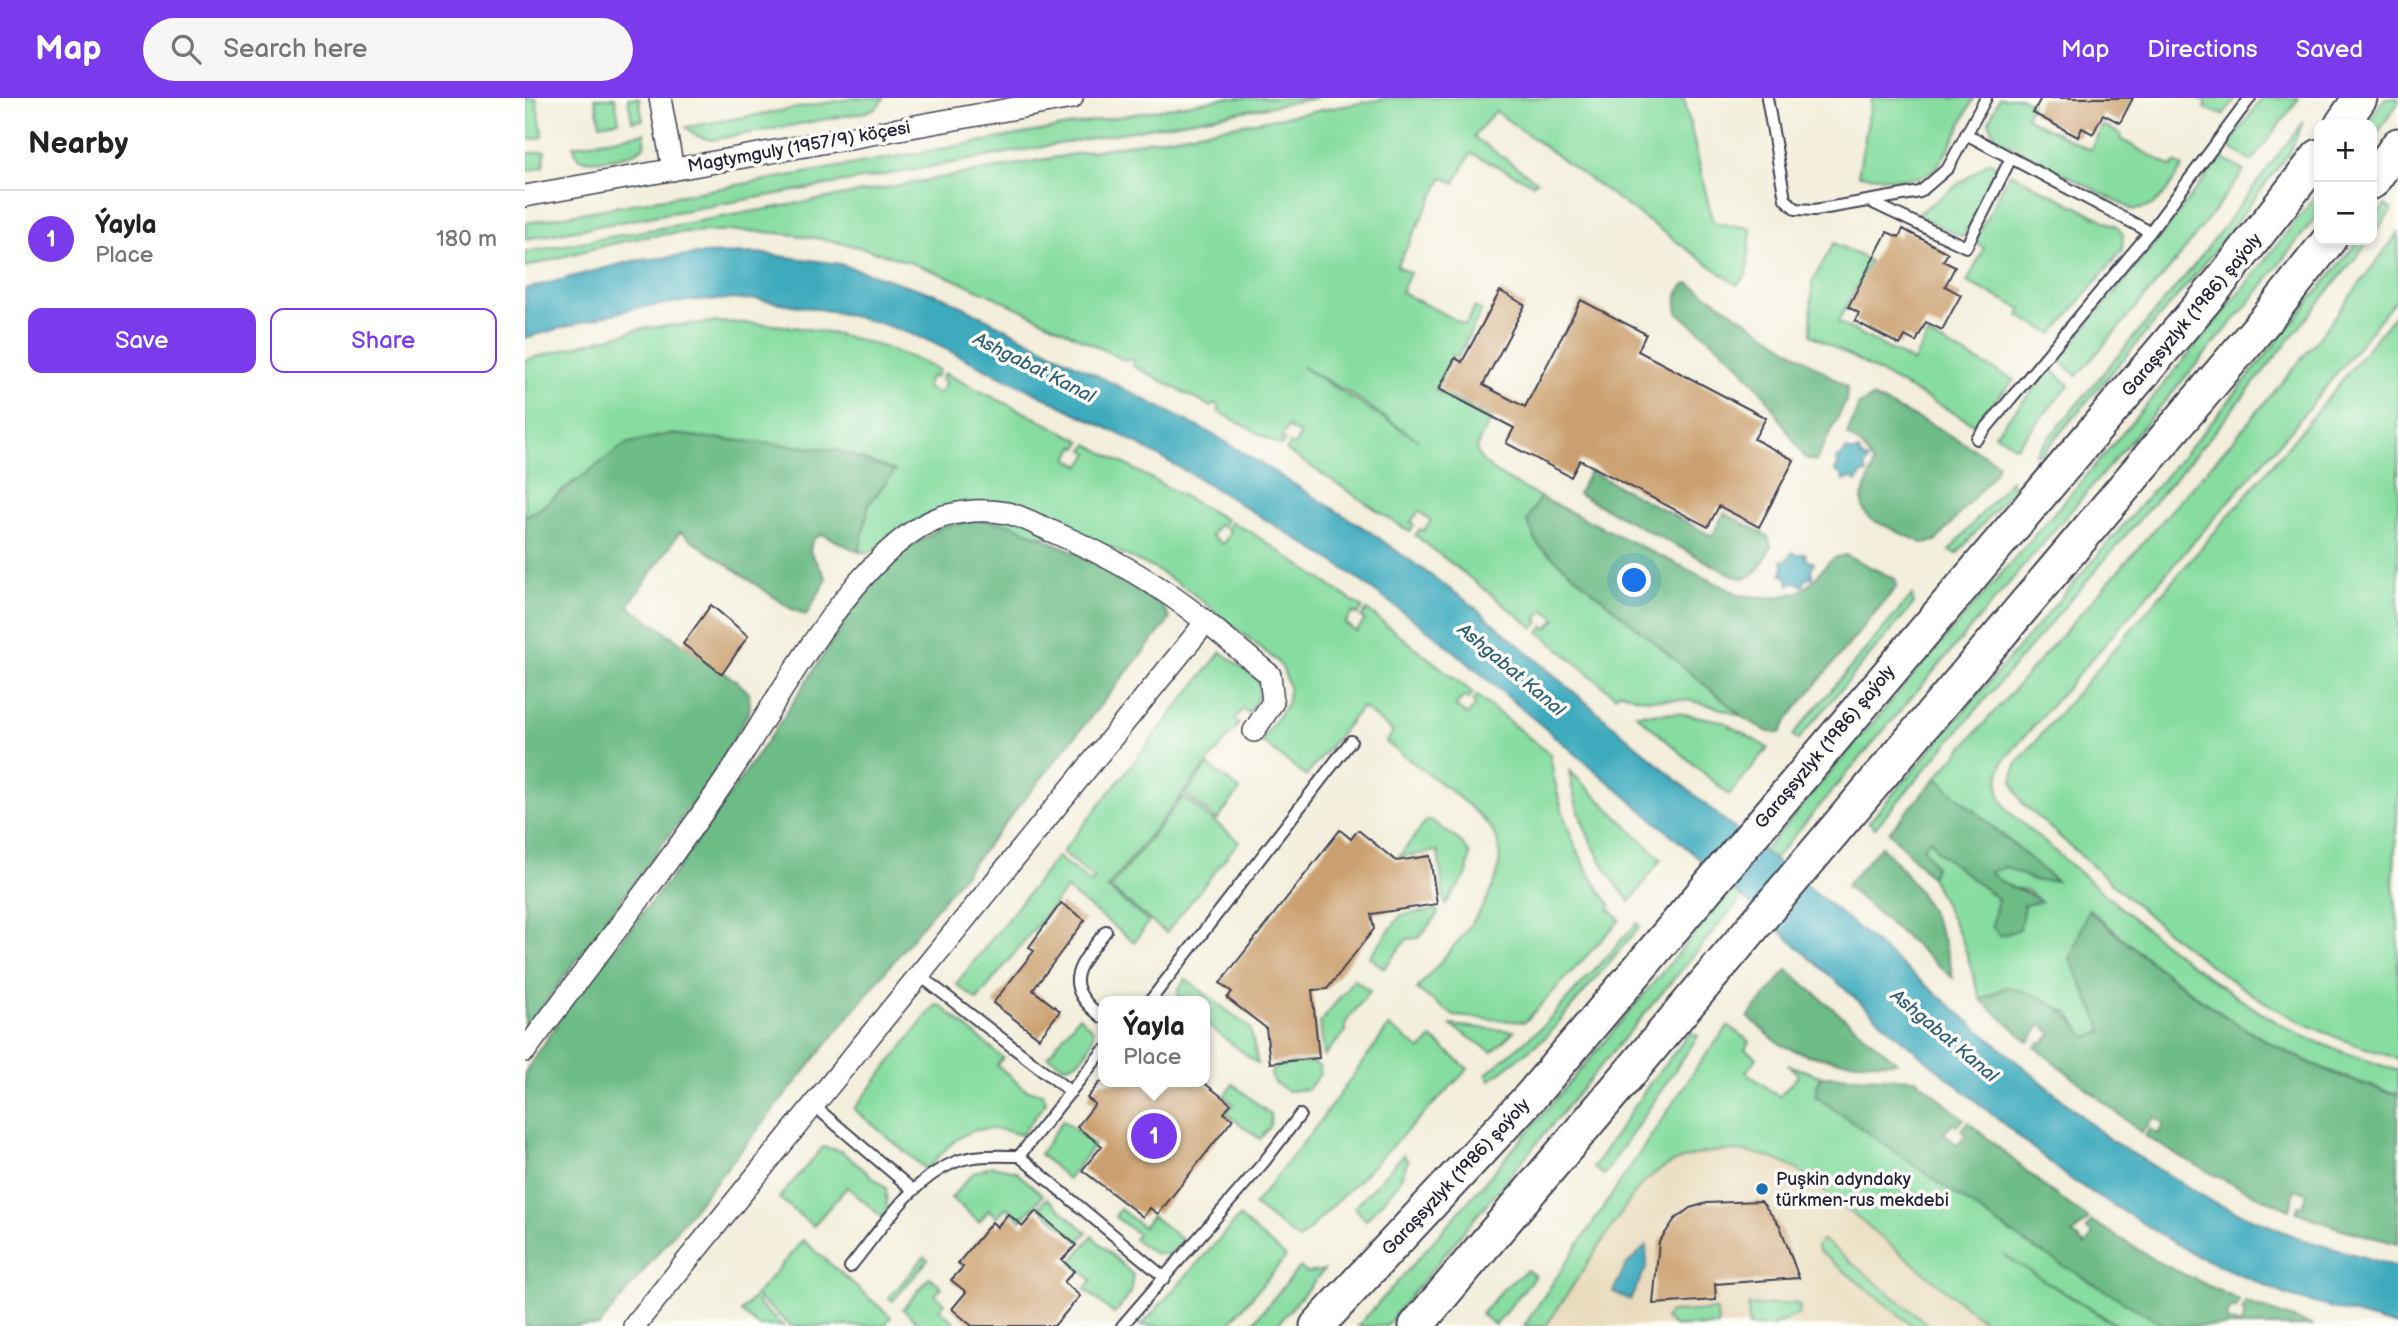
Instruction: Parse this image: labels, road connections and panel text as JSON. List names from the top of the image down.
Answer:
{
  "streets": {
    "main road": ["Garaşsyzlyk (1986) şaýoly"],
    "street": ["Magtymguly (1957/9) köçesi"]
  },
  "water": ["Ashgabat Kanal"],
  "places": ["Puşkin adyndaky türkmen-rus mekdebi"],
  "page": {
    "header": "Map",
    "search": "Search here",
    "nav": ["Map", "Directions", "Saved"],
    "heading": "Nearby",
    "map_buttons": ["+", "−"],
    "list": [
      {
        "mark": "1",
        "name": "Ýayla",
        "note": "Place",
        "value": "180 m"
      }
    ],
    "buttons": ["Save", "Share"],
    "popup": ["Ýayla", "Place"],
    "pins": "1"
  }
}
